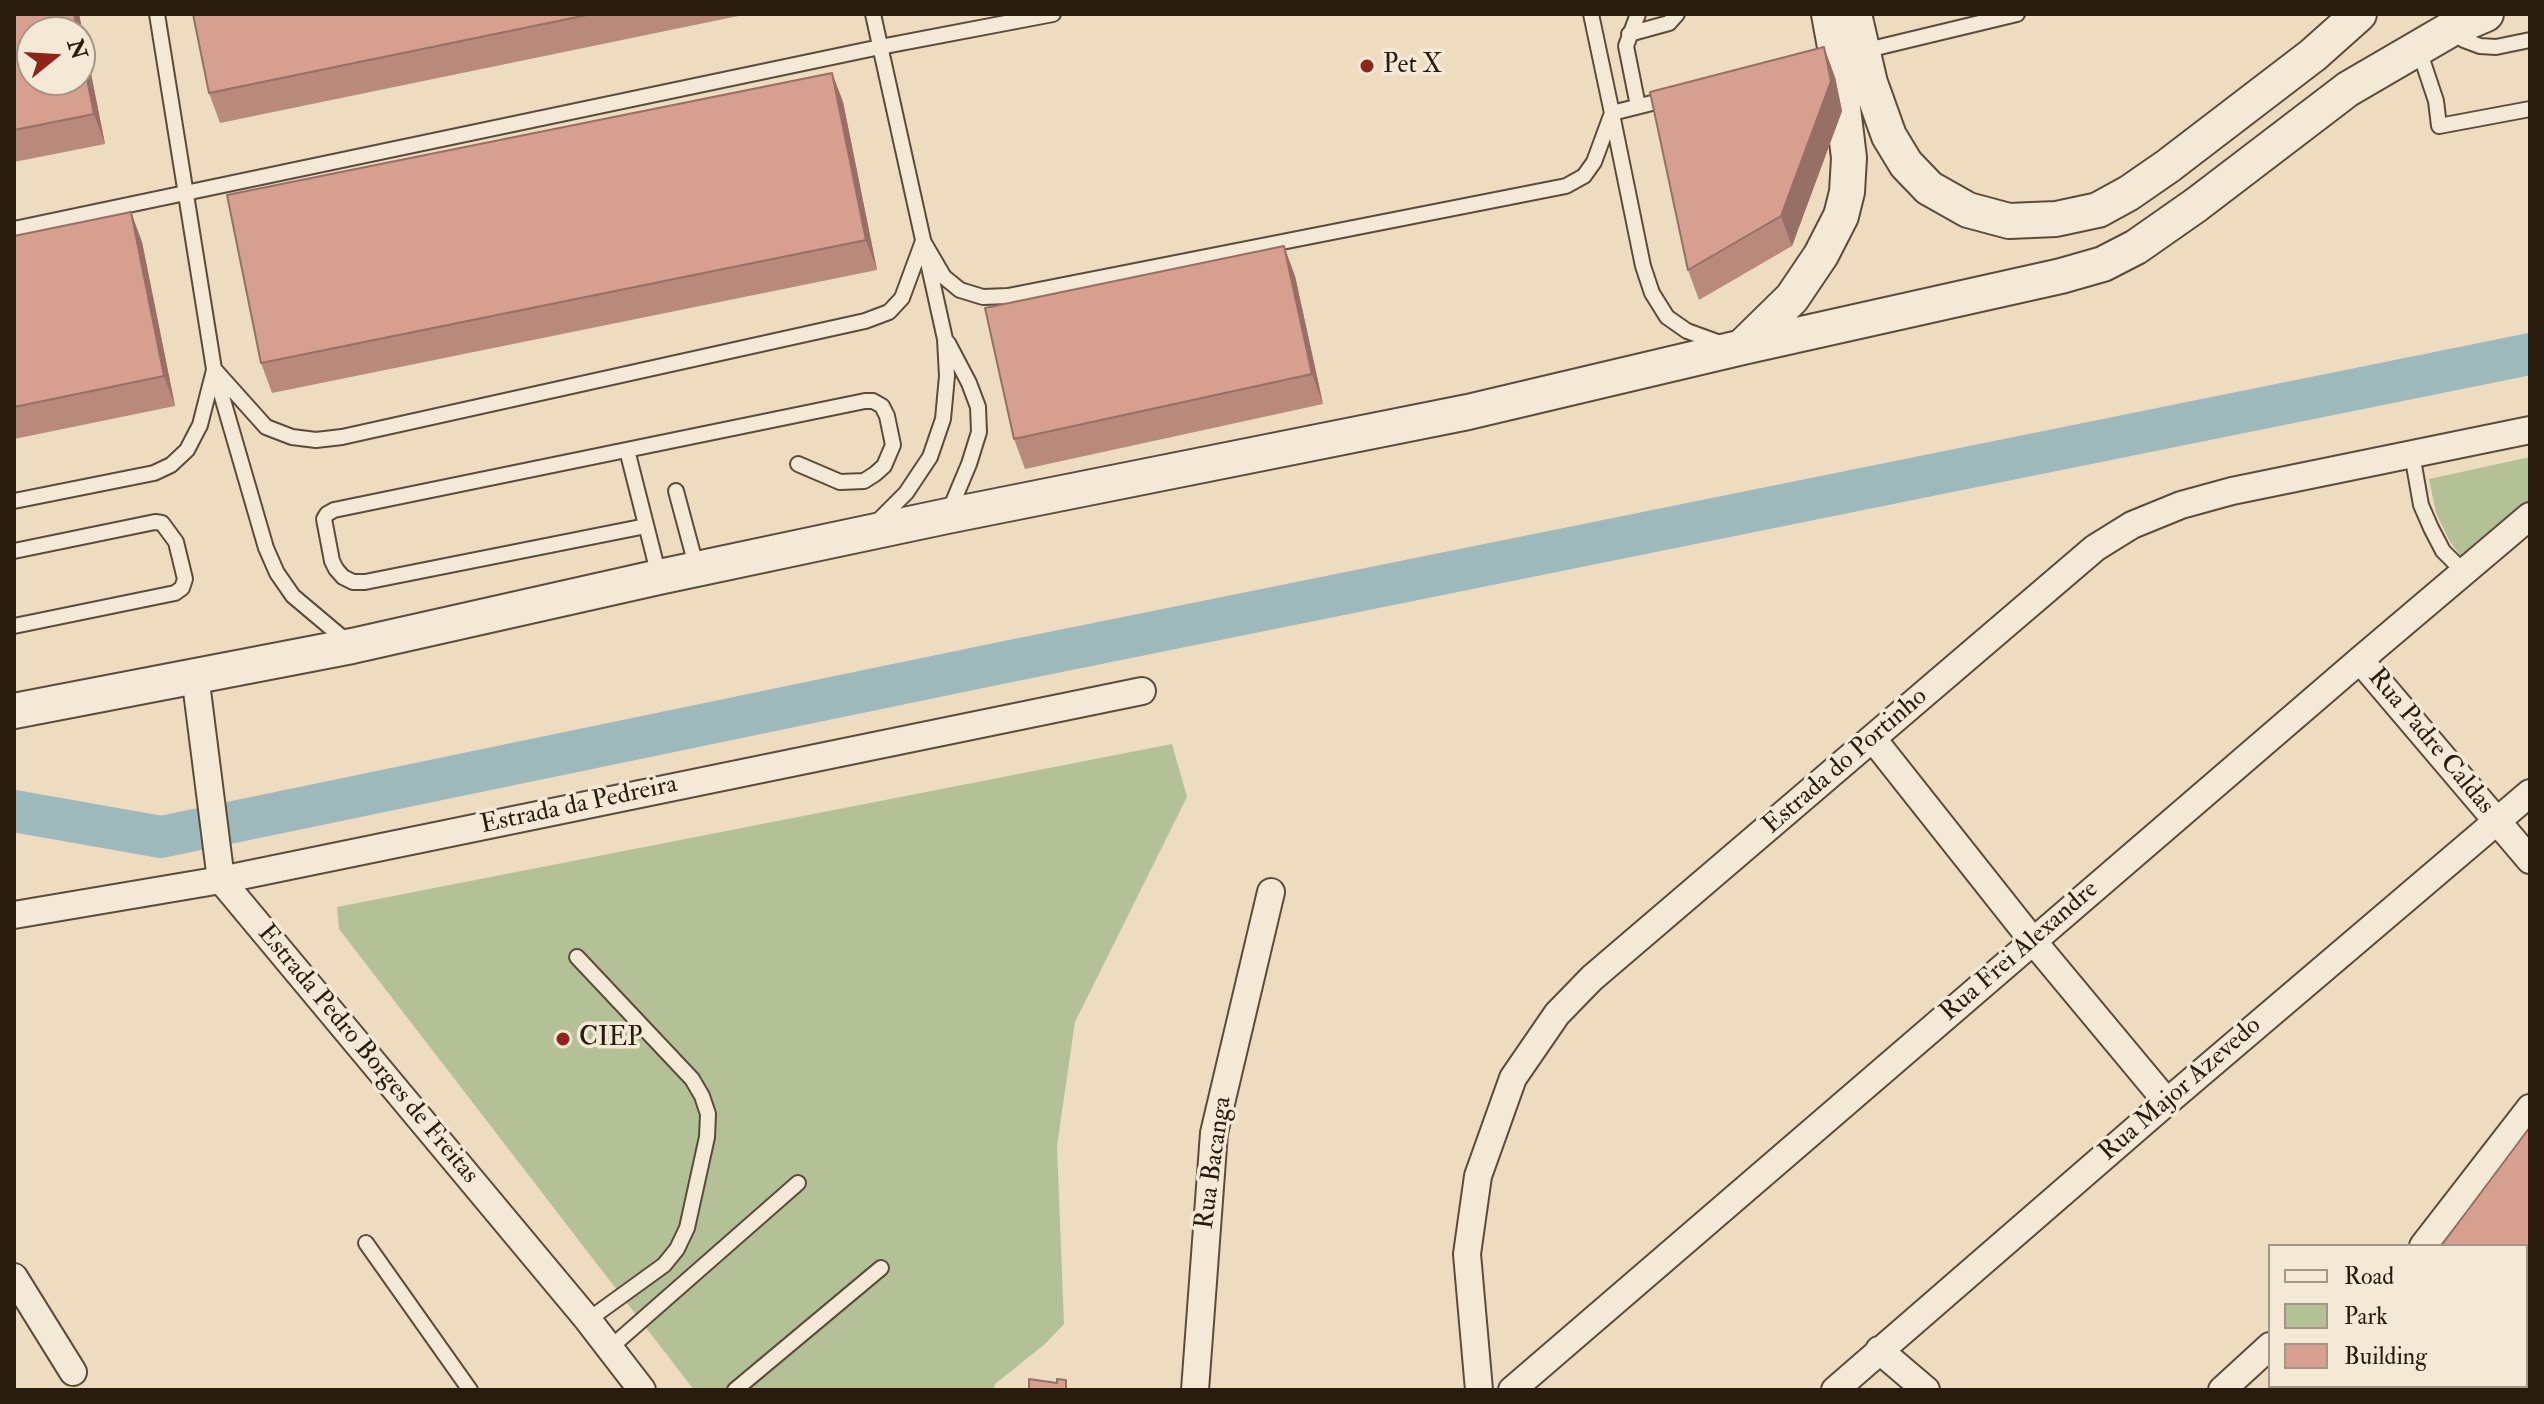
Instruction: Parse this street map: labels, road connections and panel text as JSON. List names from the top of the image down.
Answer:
{
  "streets": {
    "street": [
      "Rua Padre Caldas",
      "Estrada do Portinho",
      "Estrada da Pedreira",
      "Rua Frei Alexandre",
      "Estrada Pedro Borges de Freitas",
      "Rua Major Azevedo",
      "Rua Bacanga"
    ]
  },
  "crossings": [
    ["Rua Padre Caldas", "Rua Frei Alexandre"],
    ["Rua Padre Caldas", "Rua Major Azevedo"],
    ["Estrada da Pedreira", "Estrada Pedro Borges de Freitas"]
  ],
  "places": ["Pet X", "CIEP"],
  "legend": ["Road", "Park", "Building"],
  "north": "right"
}
